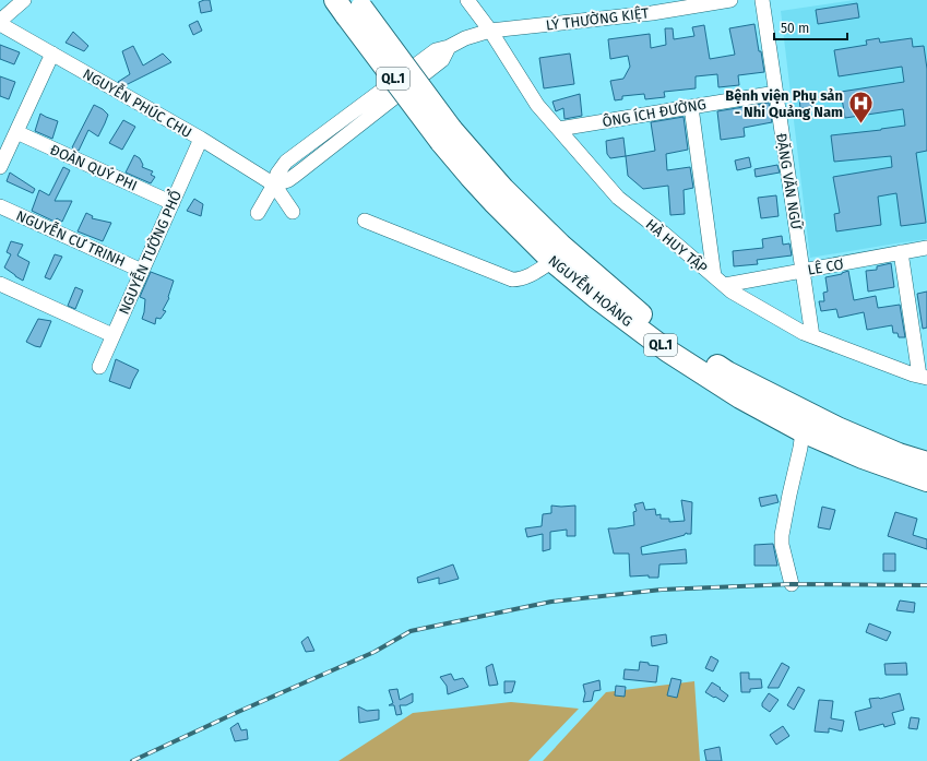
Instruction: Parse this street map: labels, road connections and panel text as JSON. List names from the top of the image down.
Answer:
{
  "streets": {
    "highway": ["QL.1", "NGUYỄN HOÀNG"],
    "street": [
      "LÝ THƯỜNG KIỆT",
      "NGUYỄN PHÚC CHU",
      "ÔNG ÍCH ĐƯỜNG",
      "ĐOÀN QUÝ PHI",
      "ĐẶNG VĂN NGỮ",
      "NGUYỄN CƯ TRINH",
      "HÀ HUY TẬP",
      "NGUYỄN TƯỜNG PHỔ",
      "LÊ CƠ"
    ]
  },
  "crossings": [
    ["LÝ THƯỜNG KIỆT", "NGUYỄN PHÚC CHU"],
    ["LÝ THƯỜNG KIỆT", "HÀ HUY TẬP"],
    ["NGUYỄN PHÚC CHU", "NGUYỄN TƯỜNG PHỔ"],
    ["ÔNG ÍCH ĐƯỜNG", "ĐẶNG VĂN NGỮ"],
    ["ÔNG ÍCH ĐƯỜNG", "HÀ HUY TẬP"],
    ["ĐOÀN QUÝ PHI", "NGUYỄN TƯỜNG PHỔ"],
    ["ĐẶNG VĂN NGỮ", "HÀ HUY TẬP"],
    ["ĐẶNG VĂN NGỮ", "LÊ CƠ"],
    ["NGUYỄN CƯ TRINH", "NGUYỄN TƯỜNG PHỔ"],
    ["HÀ HUY TẬP", "LÊ CƠ"]
  ],
  "places": {
    "hospital": ["Bệnh viện Phụ sản - Nhi Quảng Nam"]
  },
  "scale_bar": "50 m"
}
